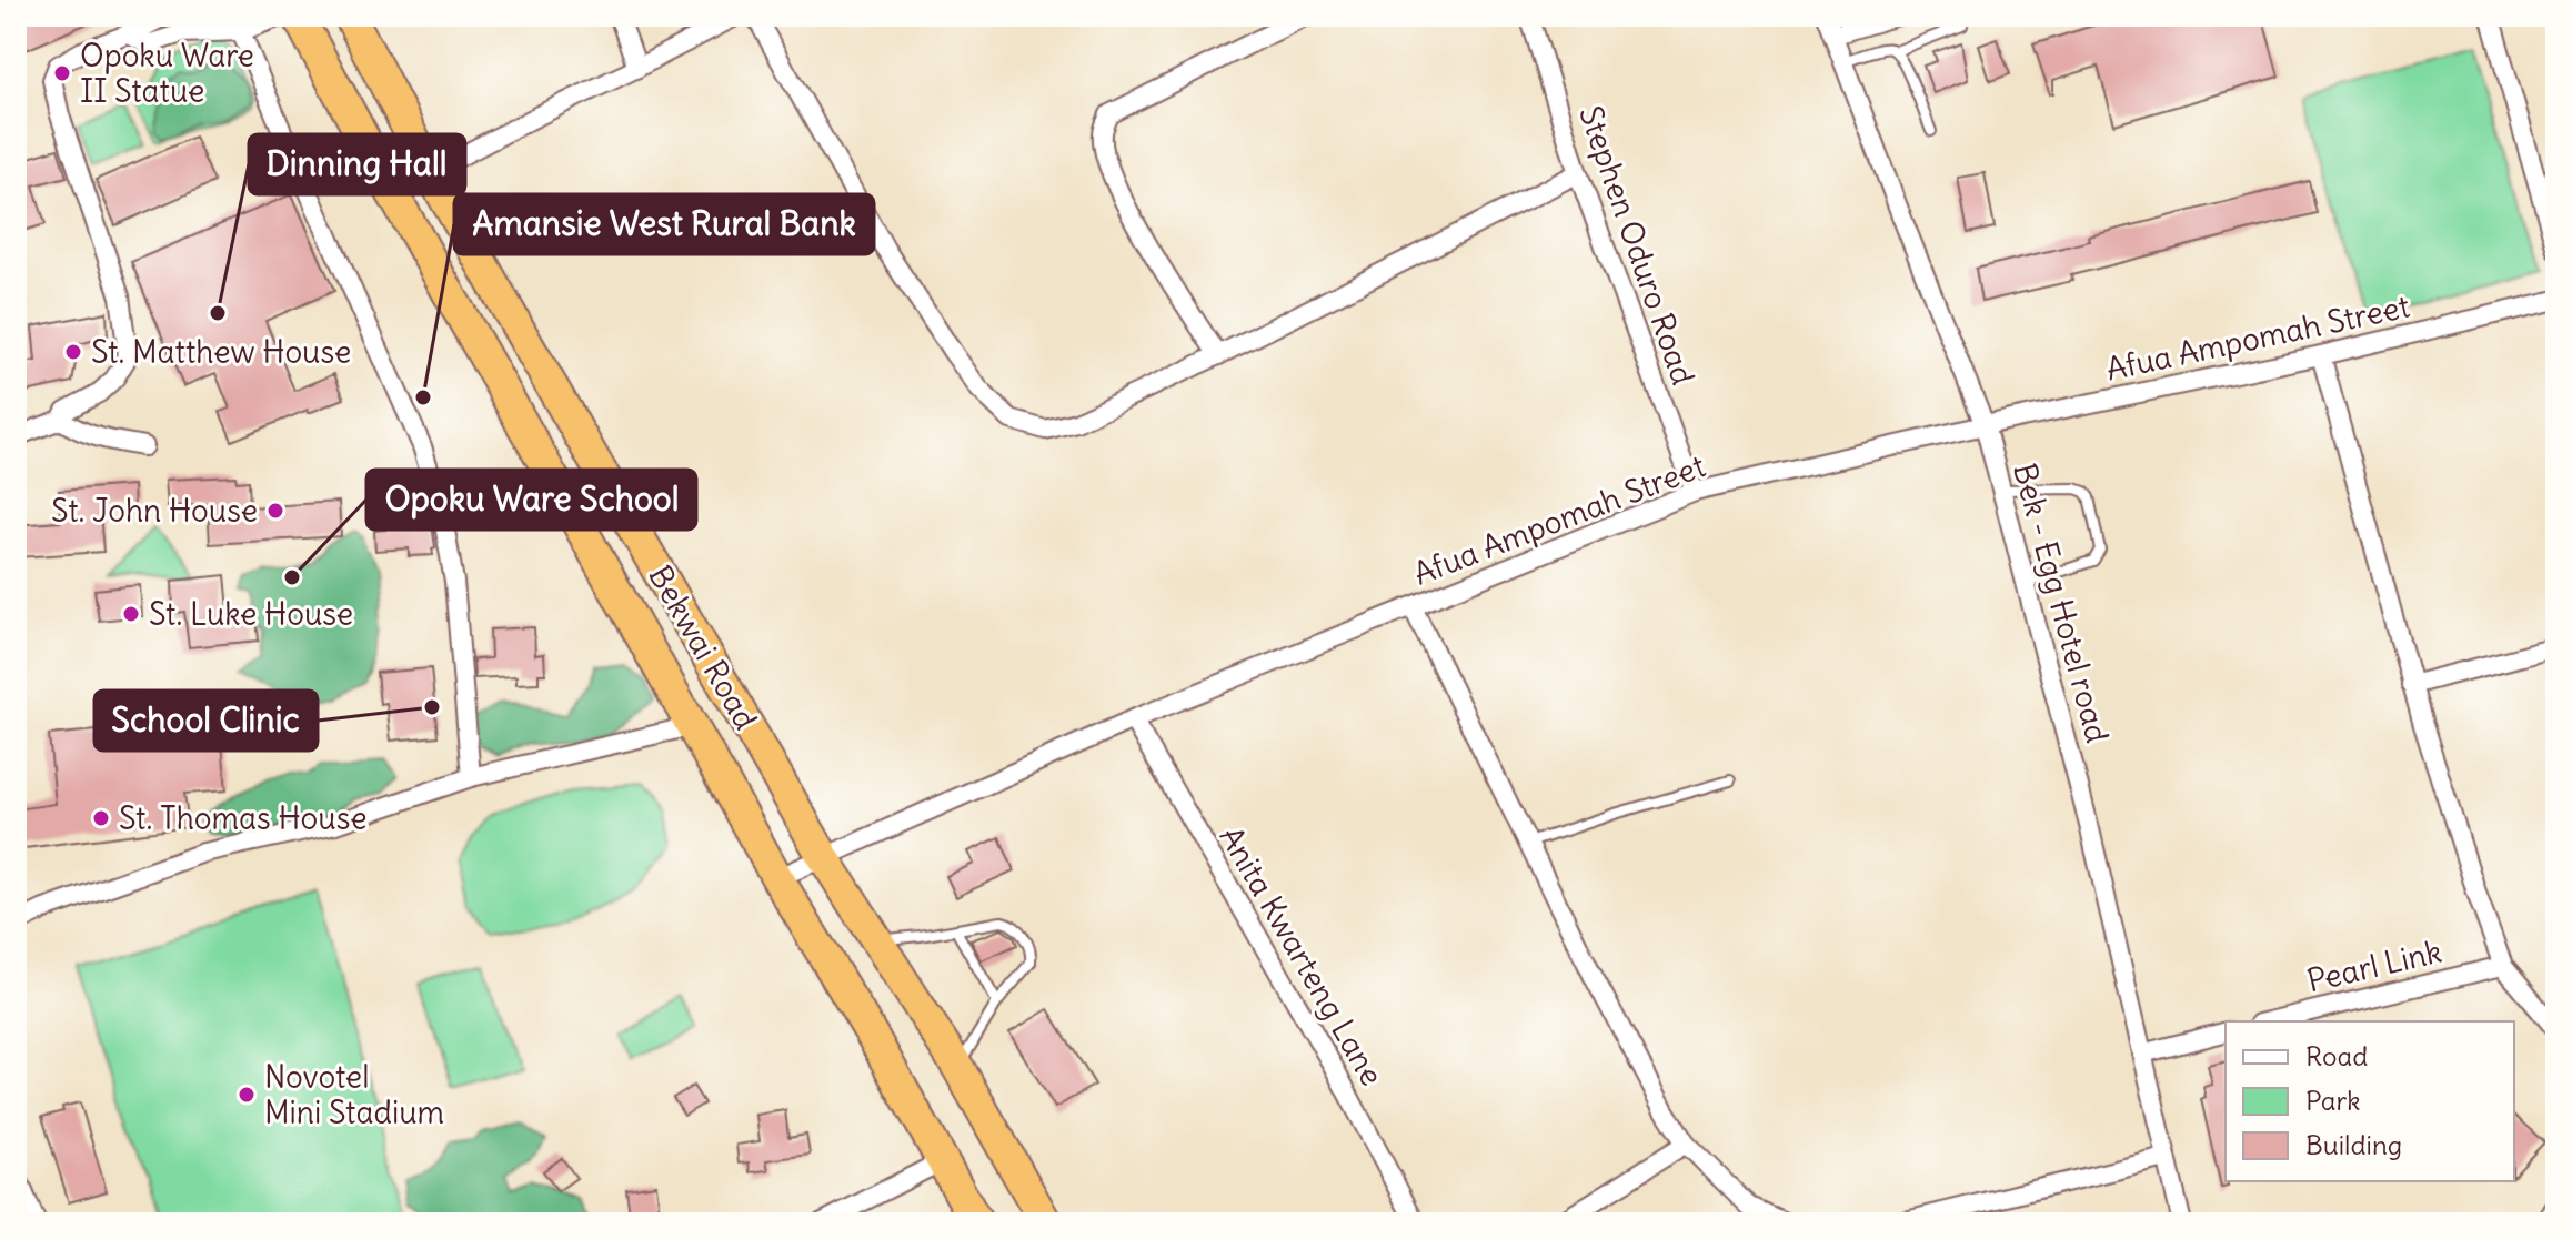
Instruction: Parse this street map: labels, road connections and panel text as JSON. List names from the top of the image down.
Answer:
{
  "streets": {
    "highway": ["Bekwai Road"],
    "street": [
      "Stephen Oduro Road",
      "Afua Ampomah Street",
      "Bek - Egg Hotel road",
      "Anita Kwarteng Lane",
      "Pearl Link"
    ]
  },
  "crossings": [
    ["Stephen Oduro Road", "Afua Ampomah Street"],
    ["Afua Ampomah Street", "Bek - Egg Hotel road"],
    ["Afua Ampomah Street", "Bekwai Road"],
    ["Afua Ampomah Street", "Anita Kwarteng Lane"]
  ],
  "places": [
    "Opoku Ware II Statue",
    "Dinning Hall",
    "St. Matthew House",
    "Amansie West Rural Bank",
    "St. John House",
    "Opoku Ware School",
    "St. Luke House",
    "School Clinic",
    "St. Thomas House",
    "Novotel Mini Stadium"
  ],
  "legend": ["Road", "Park", "Building"]
}
